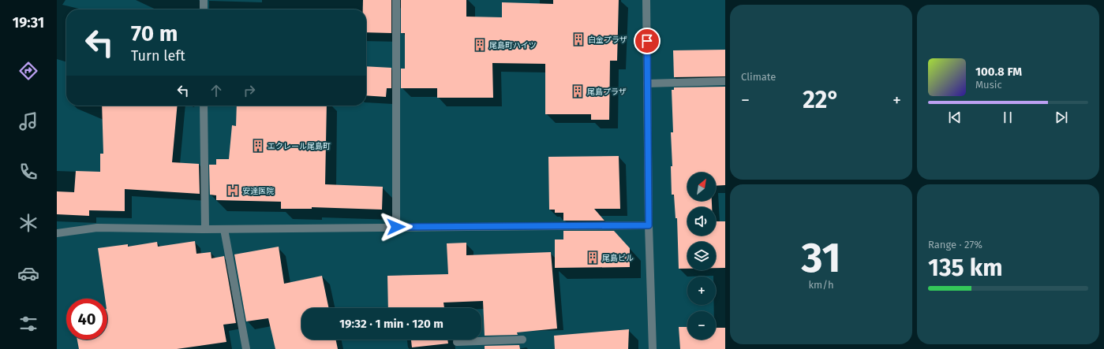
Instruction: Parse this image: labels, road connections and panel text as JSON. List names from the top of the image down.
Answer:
{
  "places": {
    "building": [
      "白金プラザ",
      "尾島町ハイツ",
      "尾島プラザ",
      "エクレール尾島町",
      "尾島ビル"
    ],
    "hospital": ["安達医院"]
  },
  "north": "top right",
  "page": {
    "tabs": "19:31",
    "tile": [
      "Climate",
      ["31", "km/h"],
      ["Range · 27%", "135 km"]
    ],
    "turn": ["70 m", "Turn left"],
    "song": ["100.8 FM", "Music"],
    "heat": ["−", "22°", "+"],
    "map_buttons": ["+", "−"],
    "limit": "40",
    "trip": "19:32 · 1 min · 120 m"
  }
}
